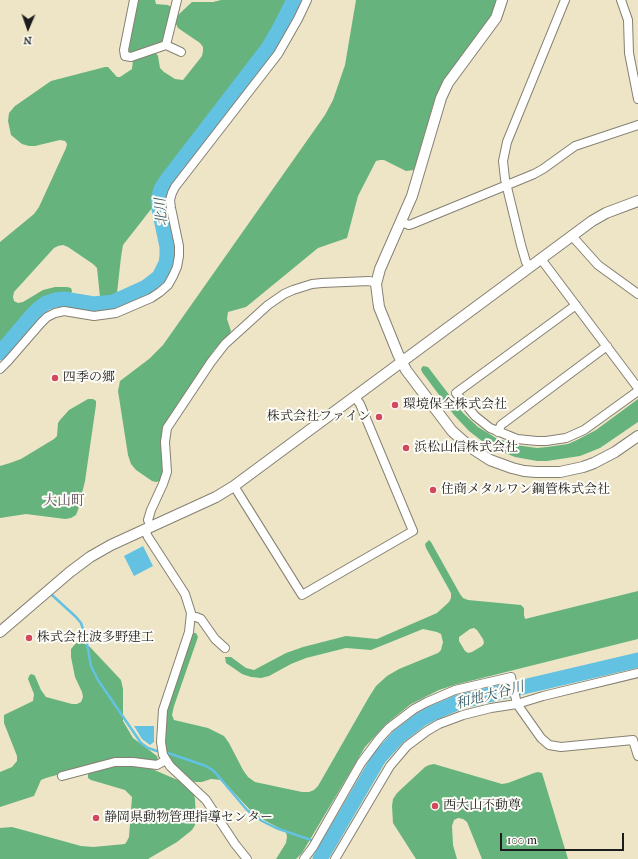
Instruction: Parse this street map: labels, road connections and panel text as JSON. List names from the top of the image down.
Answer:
{
  "districts": ["大山町"],
  "water": ["北川", "和地大谷川"],
  "places": [
    "四季の郷",
    "環境保全株式会社",
    "株式会社ファイン",
    "浜松山信株式会社",
    "住商メタルワン鋼管株式会社",
    "株式会社波多野建工",
    "西大山不動尊",
    "静岡県動物管理指導センター"
  ],
  "scale_bar": "100 m",
  "north": "bottom"
}
